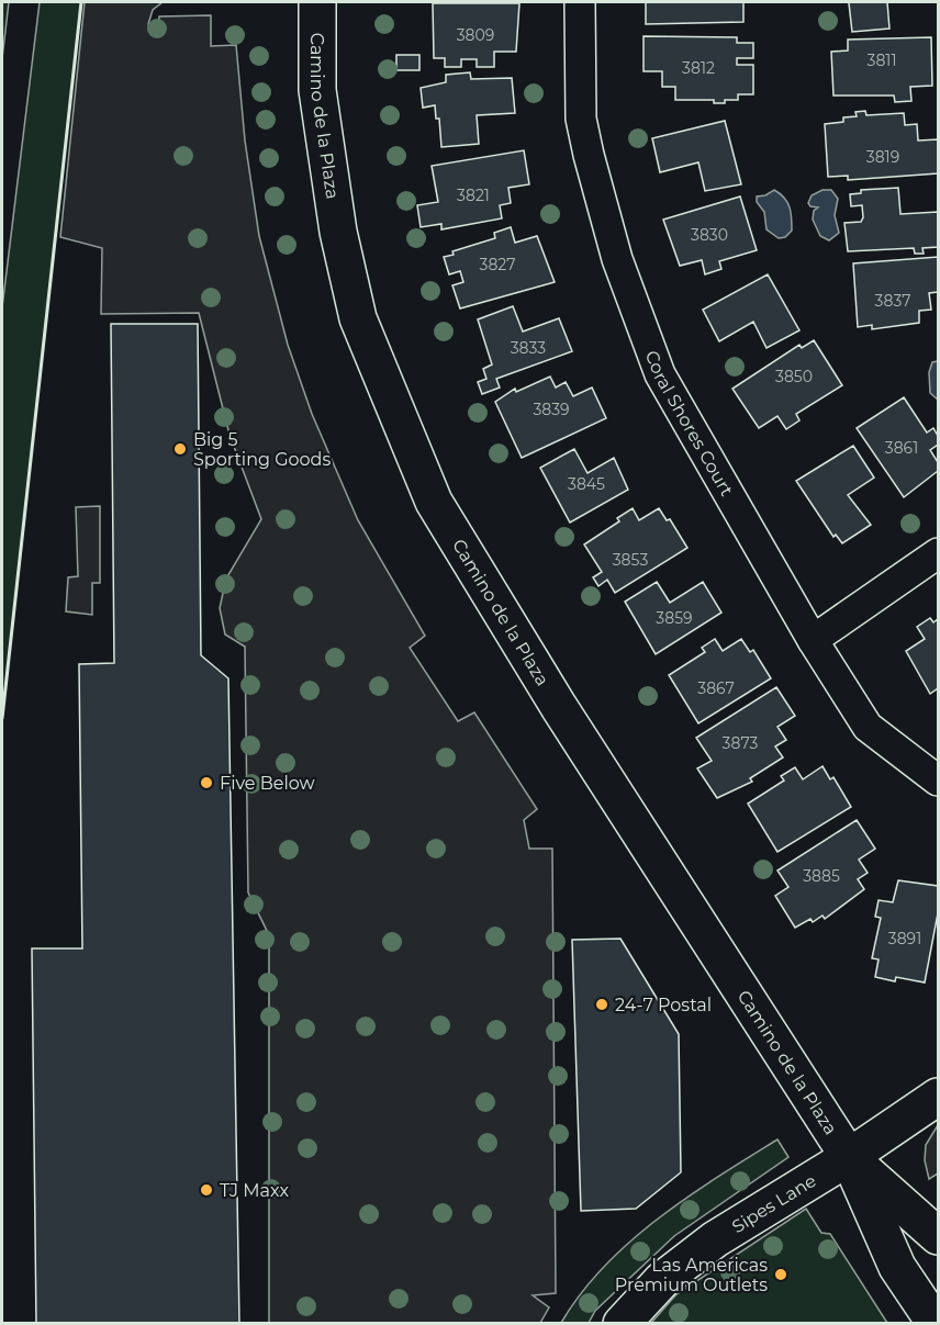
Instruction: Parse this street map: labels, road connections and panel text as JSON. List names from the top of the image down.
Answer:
{
  "streets": {
    "main road": ["Camino de la Plaza", "Sipes Lane"],
    "street": ["Coral Shores Court"]
  },
  "crossings": [
    ["Camino de la Plaza", "Sipes Lane"]
  ],
  "places": [
    "Big 5 Sporting Goods",
    "Five Below",
    "24-7 Postal",
    "TJ Maxx",
    "Las Americas Premium Outlets"
  ],
  "house_numbers": [
    "3809",
    "3811",
    "3812",
    "3819",
    "3821",
    "3830",
    "3827",
    "3837",
    "3833",
    "3850",
    "3839",
    "3861",
    "3845",
    "3853",
    "3859",
    "3867",
    "3873",
    "3885",
    "3891"
  ]
}
